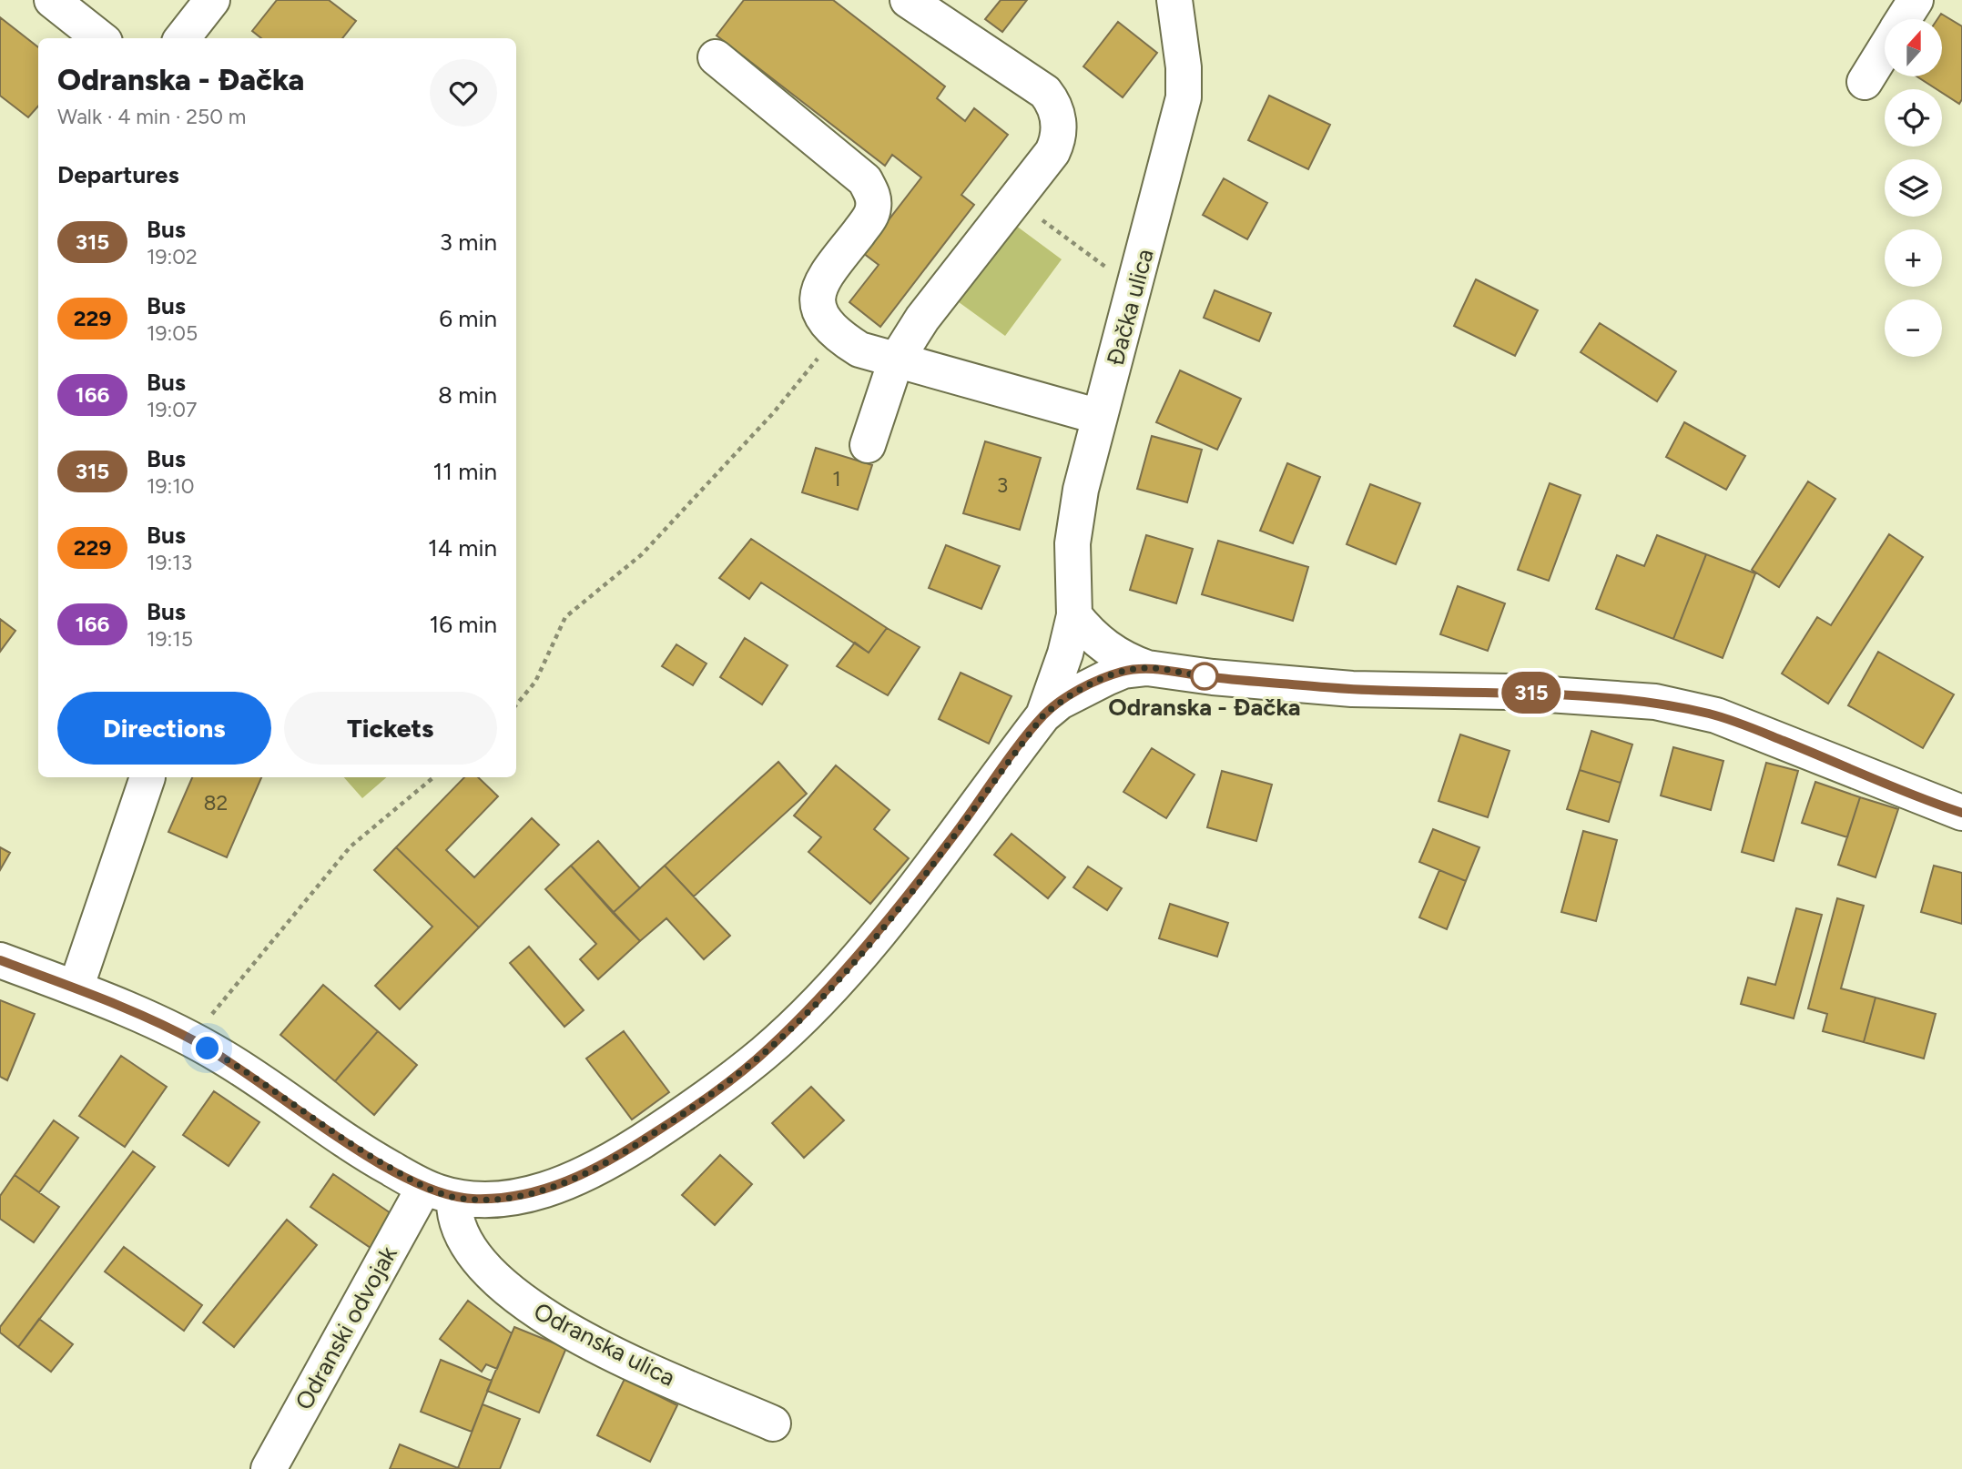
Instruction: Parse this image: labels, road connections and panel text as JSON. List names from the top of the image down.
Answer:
{
  "streets": {
    "street": ["Đačka ulica", "Odranski odvojak", "Odranska ulica"]
  },
  "crossings": [
    ["Odranski odvojak", "Odranska ulica"]
  ],
  "places": ["Odranska - Đačka"],
  "lines": ["bus line 315"],
  "house_numbers": ["1", "3", "82"],
  "north": "top",
  "page": {
    "on_map": "315",
    "map_buttons": ["+", "−"],
    "heading": [
      ["Odranska - Đačka", "Walk · 4 min · 250 m"],
      "Departures"
    ],
    "list": [
      {
        "mark": "315",
        "name": "Bus",
        "note": "19:02",
        "value": "3 min"
      },
      {
        "mark": "229",
        "name": "Bus",
        "note": "19:05",
        "value": "6 min"
      },
      {
        "mark": "166",
        "name": "Bus",
        "note": "19:07",
        "value": "8 min"
      },
      {
        "mark": "315",
        "name": "Bus",
        "note": "19:10",
        "value": "11 min"
      },
      {
        "mark": "229",
        "name": "Bus",
        "note": "19:13",
        "value": "14 min"
      },
      {
        "mark": "166",
        "name": "Bus",
        "note": "19:15",
        "value": "16 min"
      }
    ],
    "buttons": ["Directions", "Tickets"]
  }
}
